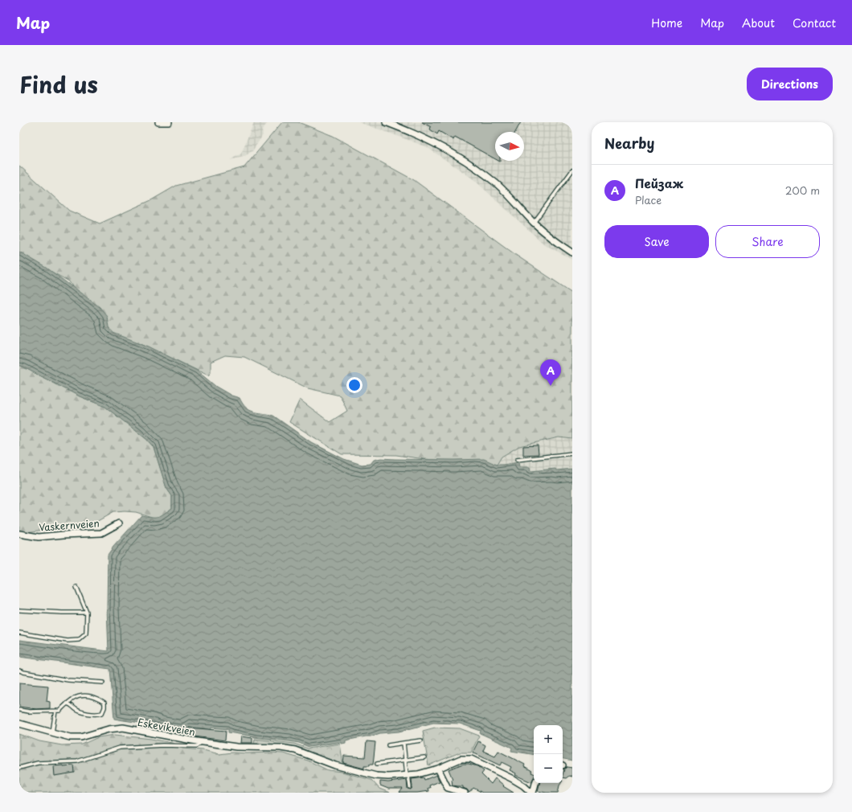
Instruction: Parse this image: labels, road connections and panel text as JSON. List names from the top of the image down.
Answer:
{
  "streets": {
    "street": ["Vaskernveien", "Eskevikveien"]
  },
  "north": "right",
  "page": {
    "header": "Map",
    "nav": [
      "Home",
      "Map",
      "About",
      "Contact"
    ],
    "title": "Find us",
    "buttons": [
      "Directions",
      ["Save", "Share"]
    ],
    "heading": "Nearby",
    "list": [
      {
        "mark": "A",
        "name": "Пейзаж",
        "note": "Place",
        "value": "200 m"
      }
    ],
    "pins": "A",
    "map_buttons": ["+", "−"]
  }
}
